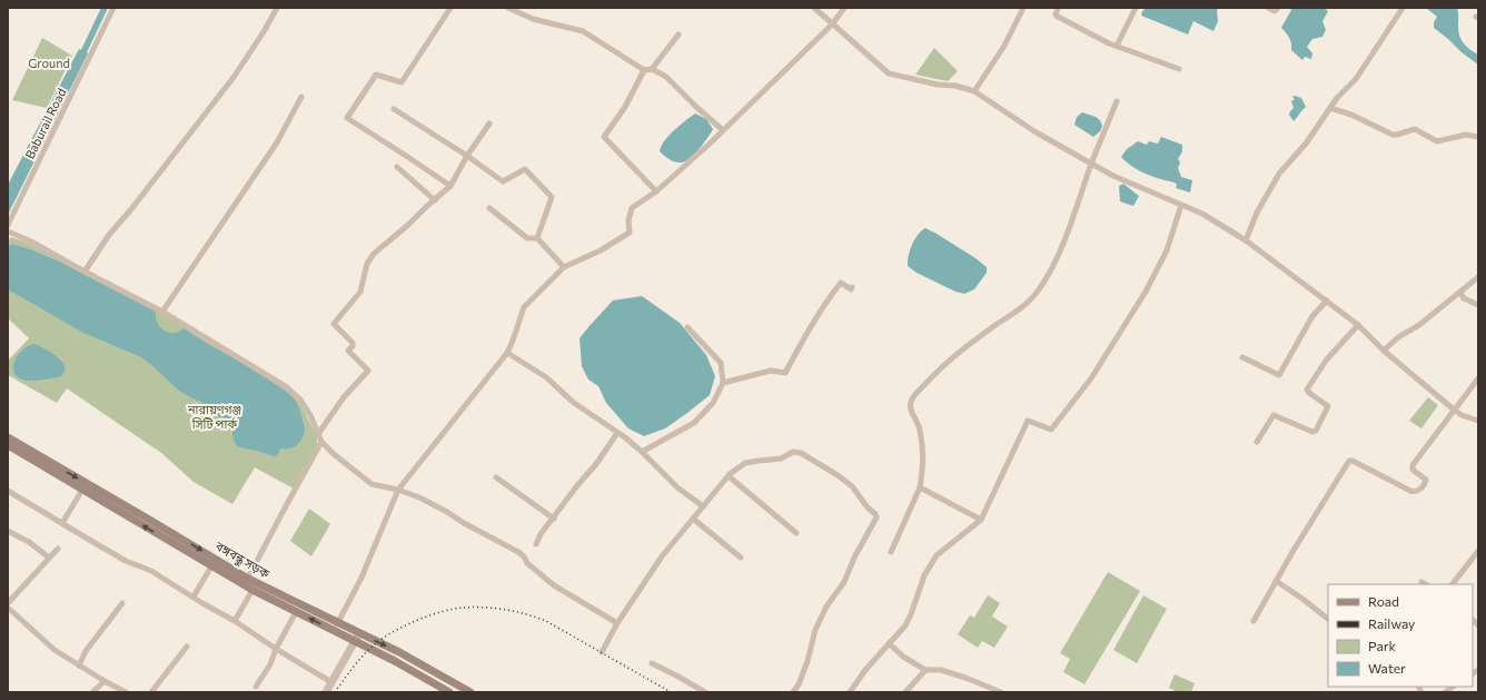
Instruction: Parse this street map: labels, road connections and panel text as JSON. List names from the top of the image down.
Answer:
{
  "streets": {
    "main road": ["বঙ্গবন্ধু সড়ক"],
    "street": ["Baburail Road"]
  },
  "parks": ["Ground", "নারায়ণগঞ্জ সিটি পার্ক"],
  "legend": [
    "Road",
    "Railway",
    "Park",
    "Water"
  ]
}
